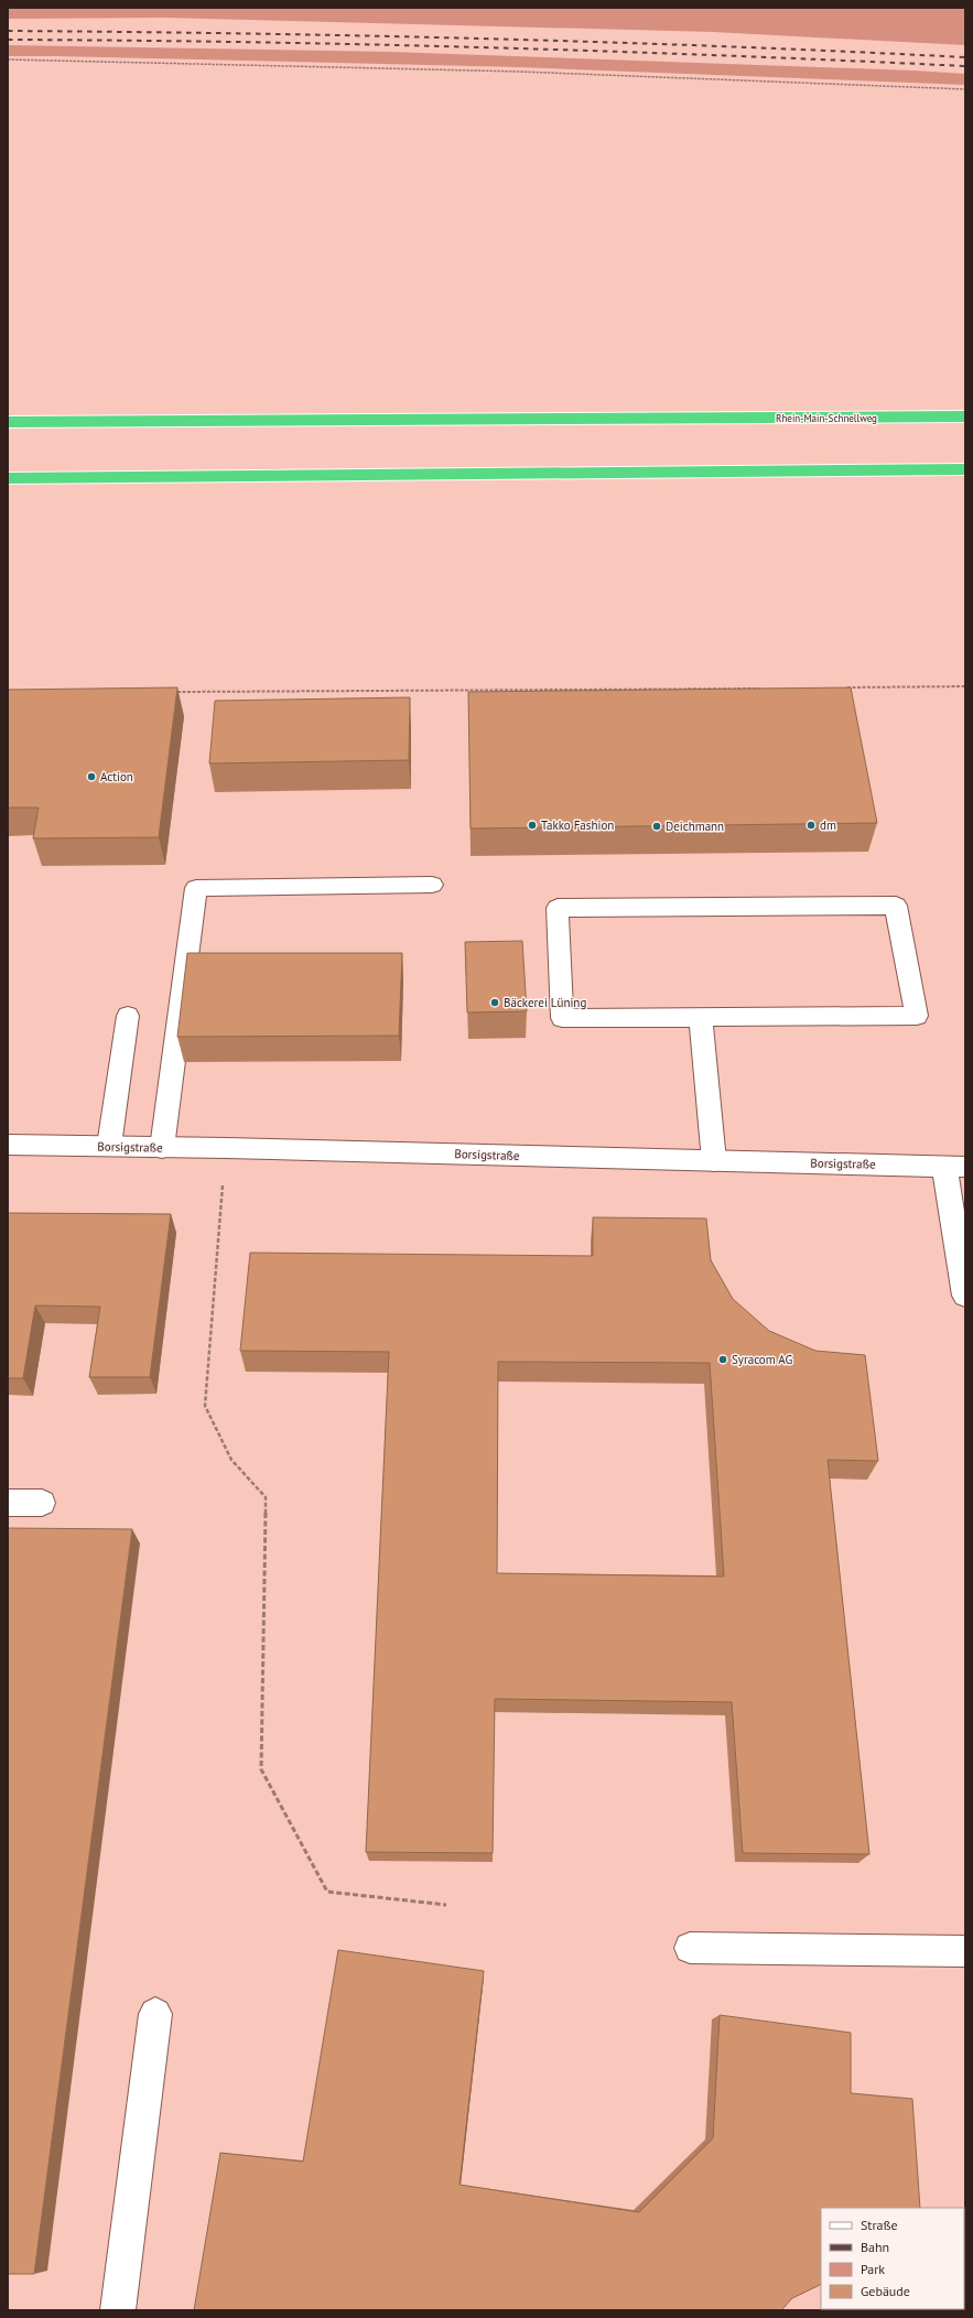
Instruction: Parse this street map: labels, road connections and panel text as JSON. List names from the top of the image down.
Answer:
{
  "streets": {
    "highway": ["Rhein-Main-Schnellweg"],
    "street": ["Borsigstraße"]
  },
  "places": [
    "Action",
    "Takko Fashion",
    "dm",
    "Deichmann",
    "Bäckerei Lüning",
    "Syracom AG"
  ],
  "legend": [
    "Straße",
    "Bahn",
    "Park",
    "Gebäude"
  ]
}
